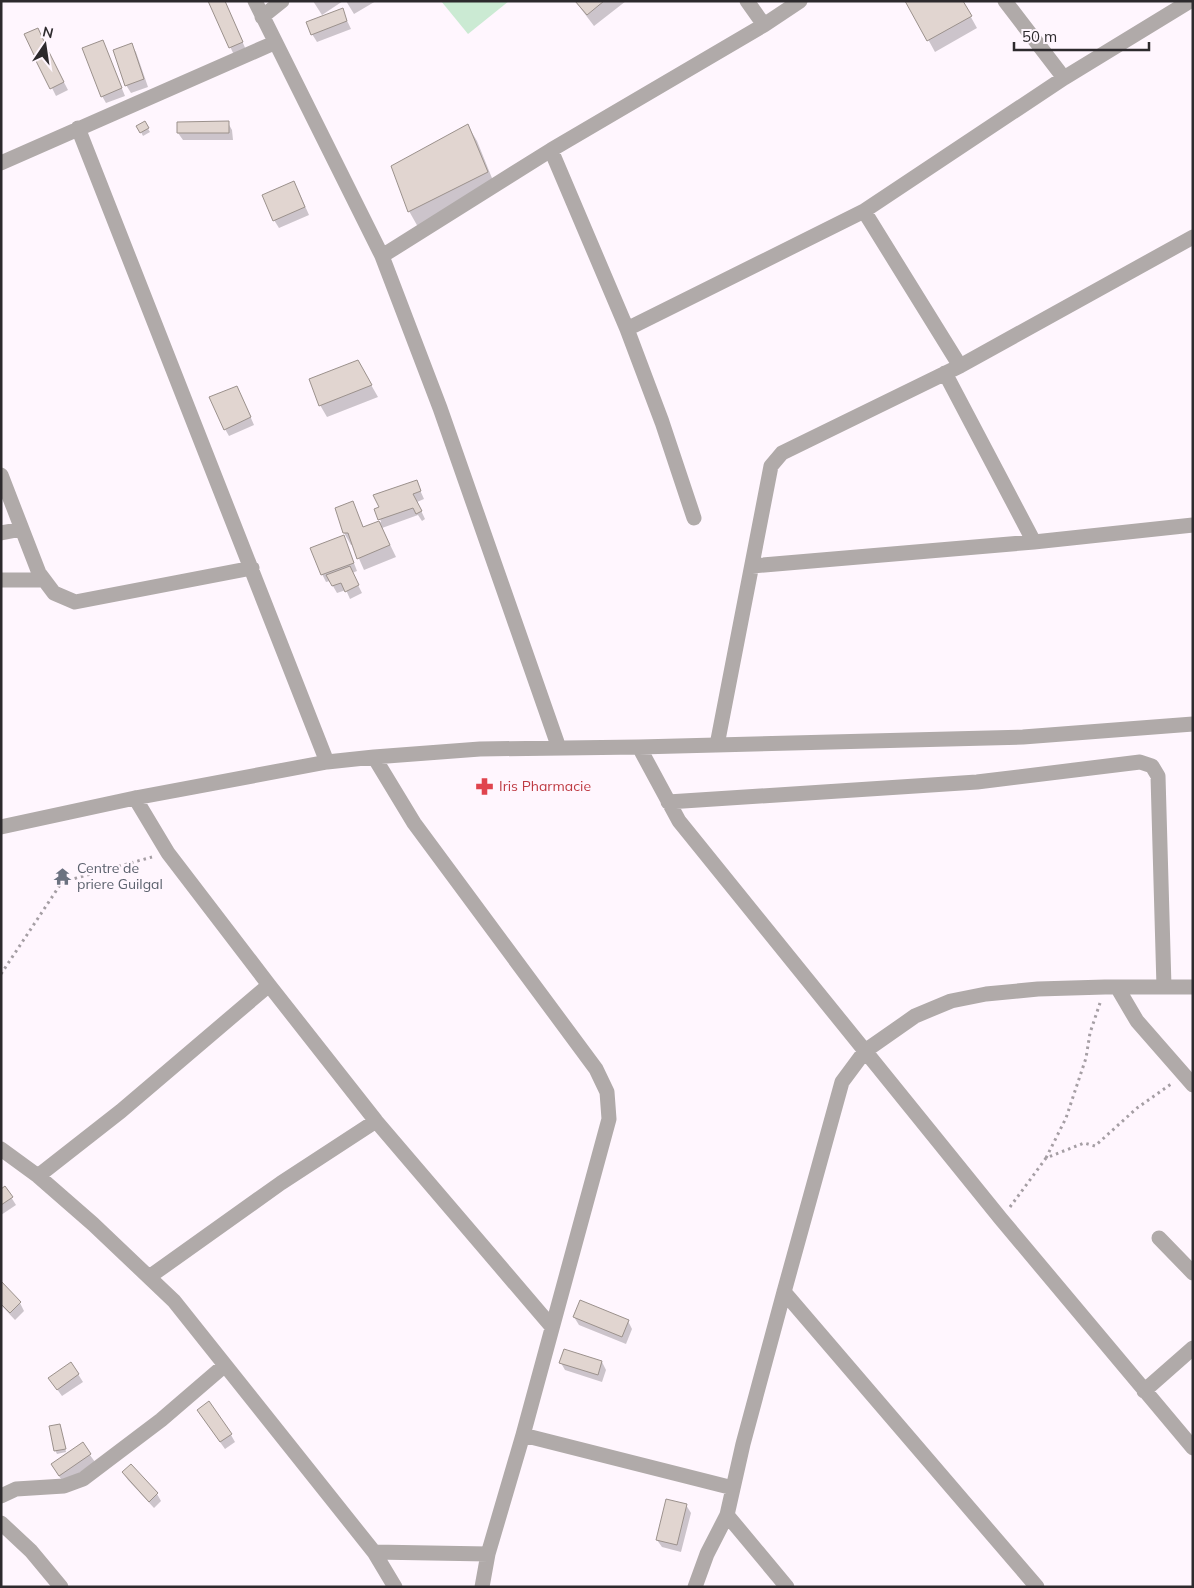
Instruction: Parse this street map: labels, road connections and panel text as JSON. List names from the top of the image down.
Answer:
{
  "places": {
    "pharmacy": ["Iris Pharmacie"],
    "temple": ["Centre de priere Guilgal"]
  },
  "scale_bar": "50 m",
  "north": "top"
}
